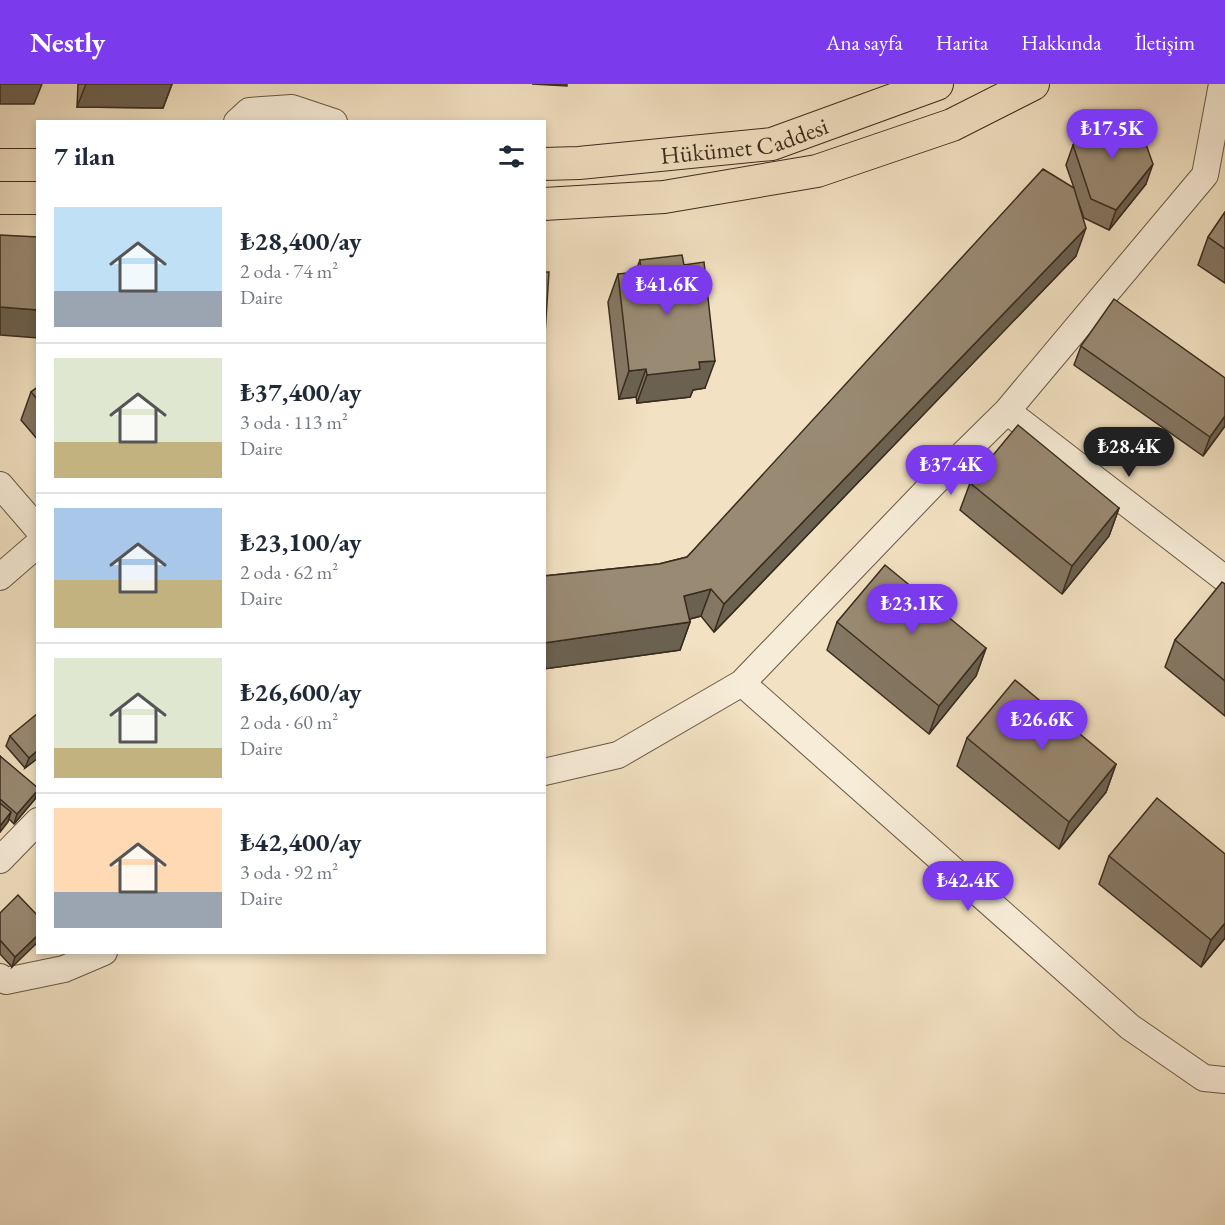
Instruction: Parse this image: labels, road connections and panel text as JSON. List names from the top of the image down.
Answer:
{
  "streets": {
    "main road": ["Hükümet Caddesi"]
  },
  "page": {
    "header": "Nestly",
    "nav": [
      "Ana sayfa",
      "Harita",
      "Hakkında",
      "İletişim"
    ],
    "price": [
      "₺17.5K",
      "₺41.6K",
      "₺28.4K",
      "₺37.4K",
      "₺23.1K",
      "₺26.6K",
      "₺42.4K"
    ],
    "heading": "7 ilan",
    "list": [
      {
        "name": "₺28,400/ay",
        "note": "2 oda · 74 m² · Daire"
      },
      {
        "name": "₺37,400/ay",
        "note": "3 oda · 113 m² · Daire"
      },
      {
        "name": "₺23,100/ay",
        "note": "2 oda · 62 m² · Daire"
      },
      {
        "name": "₺26,600/ay",
        "note": "2 oda · 60 m² · Daire"
      },
      {
        "name": "₺42,400/ay",
        "note": "3 oda · 92 m² · Daire"
      }
    ]
  }
}
